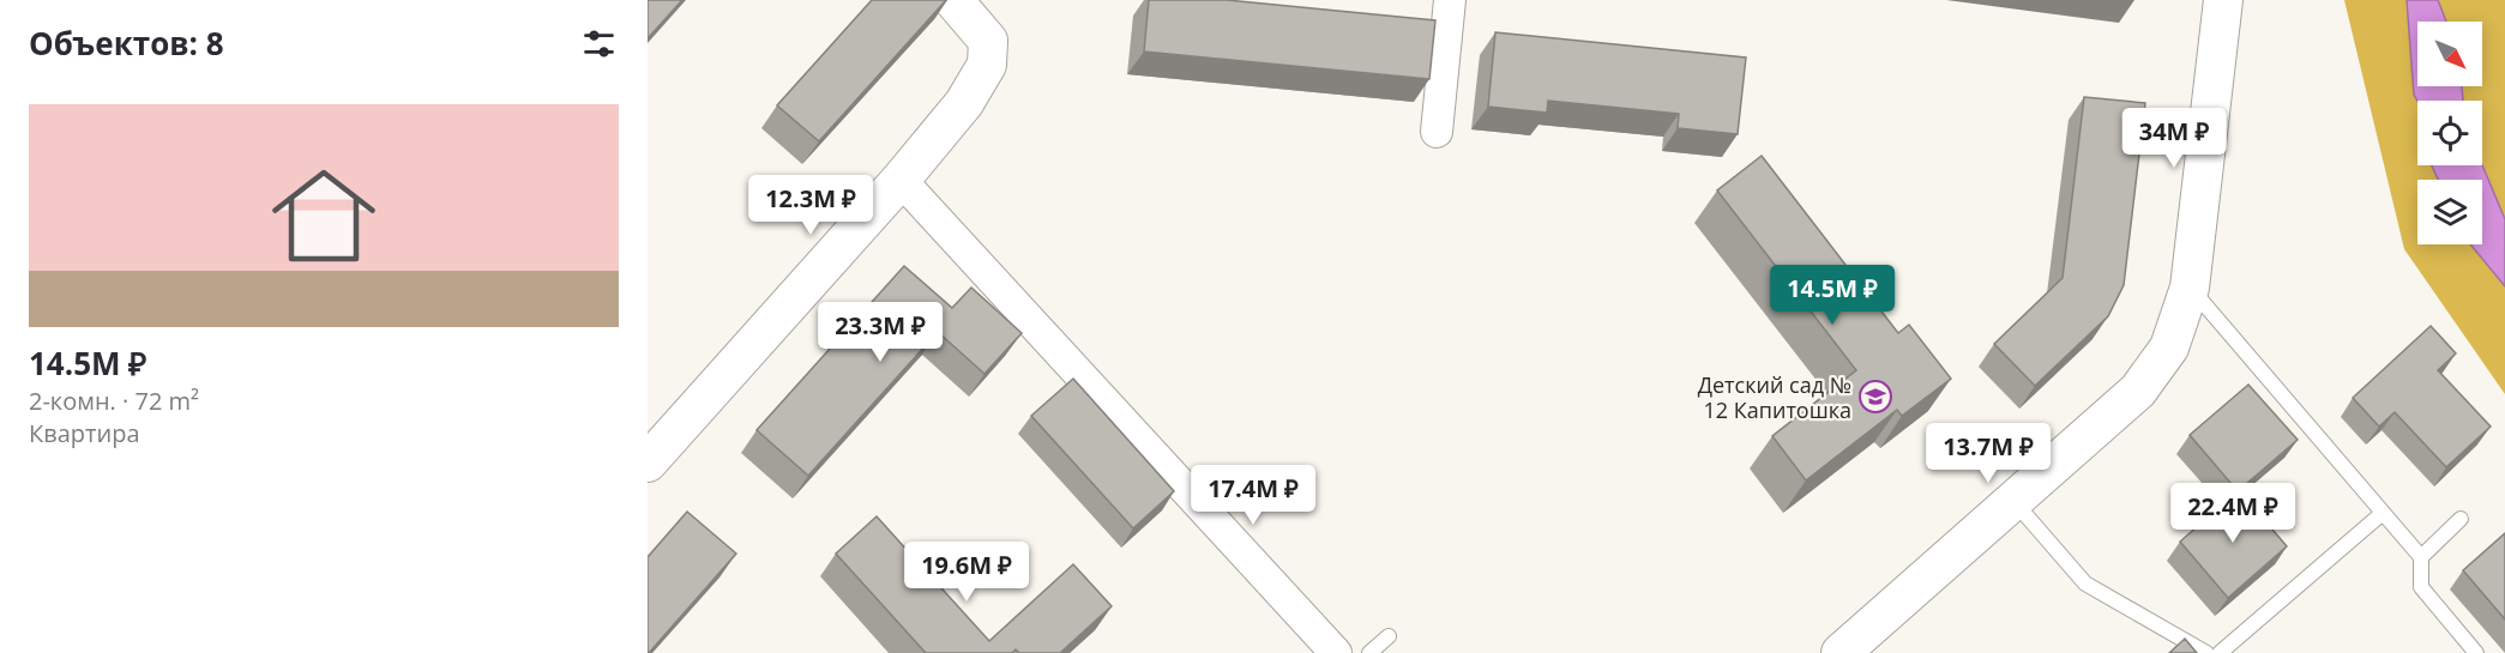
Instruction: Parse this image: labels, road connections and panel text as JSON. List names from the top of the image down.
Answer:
{
  "places": {
    "school or university": ["Детский сад № 12 Капитошка"]
  },
  "north": "bottom right",
  "page": {
    "heading": "Объектов: 8",
    "list": [
      {
        "name": "14.5M ₽",
        "note": "2-комн. · 72 m² · Квартира"
      }
    ],
    "price": [
      "34M ₽",
      "12.3M ₽",
      "14.5M ₽",
      "23.3M ₽",
      "13.7M ₽",
      "17.4M ₽",
      "22.4M ₽",
      "19.6M ₽"
    ]
  }
}
